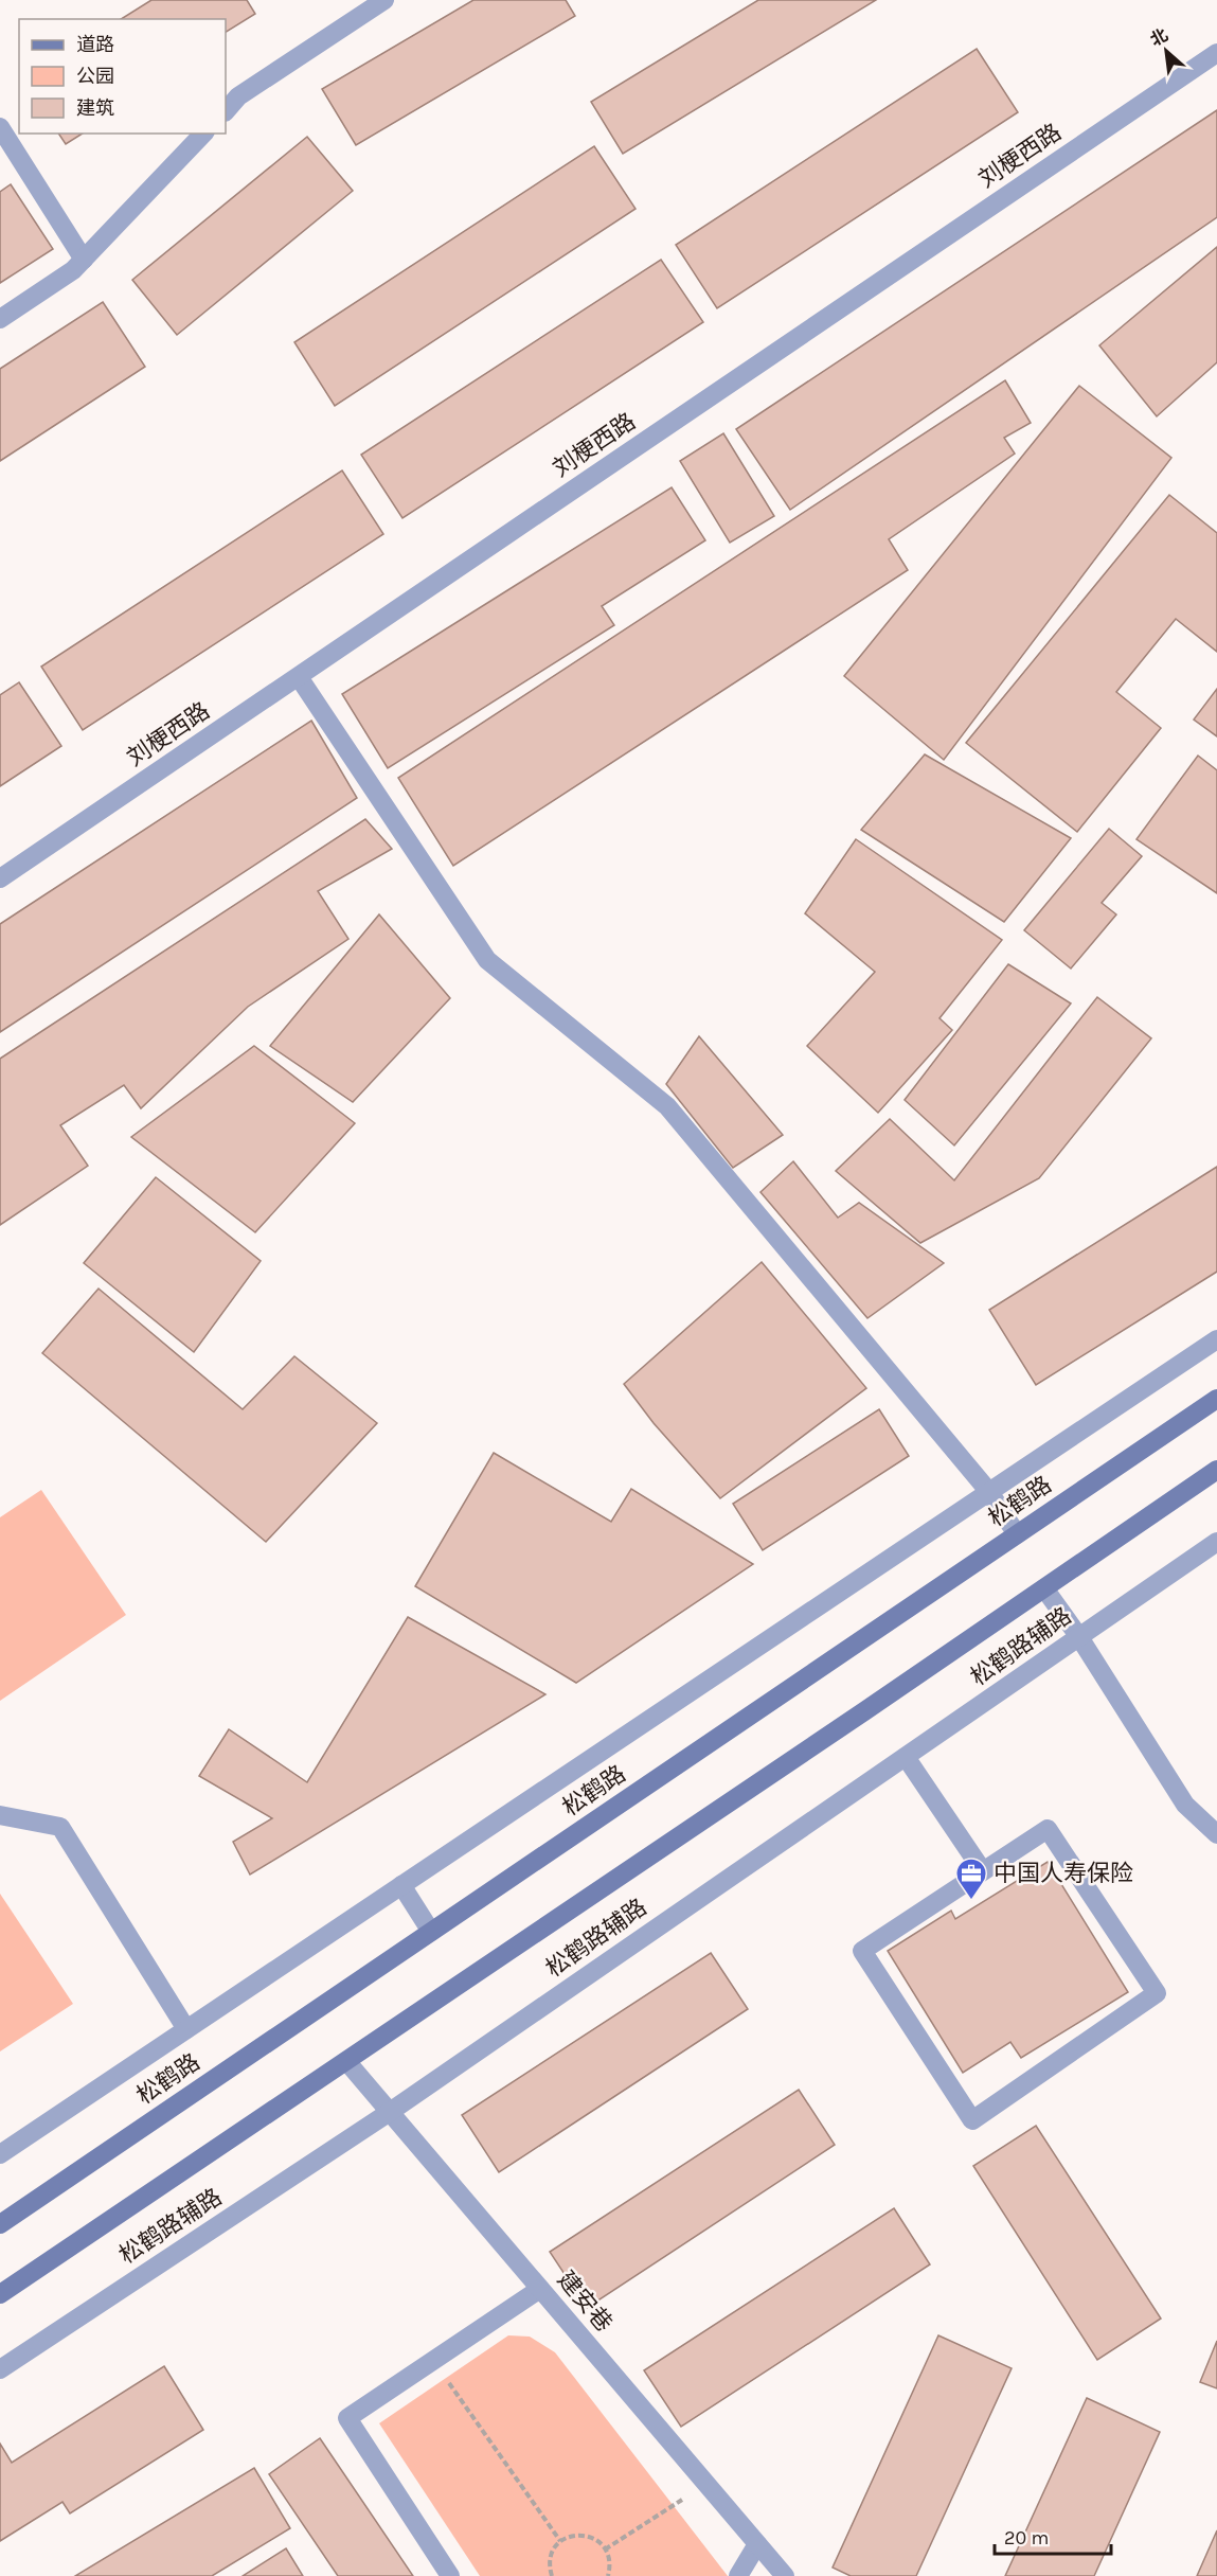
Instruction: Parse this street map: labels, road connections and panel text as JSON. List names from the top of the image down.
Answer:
{
  "streets": {
    "main road": ["松鹤路"],
    "street": ["刘梗西路", "松鹤路辅路", "建安巷"]
  },
  "crossings": [
    ["松鹤路辅路", "建安巷"]
  ],
  "places": {
    "office": ["中国人寿保险"]
  },
  "legend": ["道路", "公园", "建筑"],
  "scale_bar": "20 m",
  "north": "top left"
}
